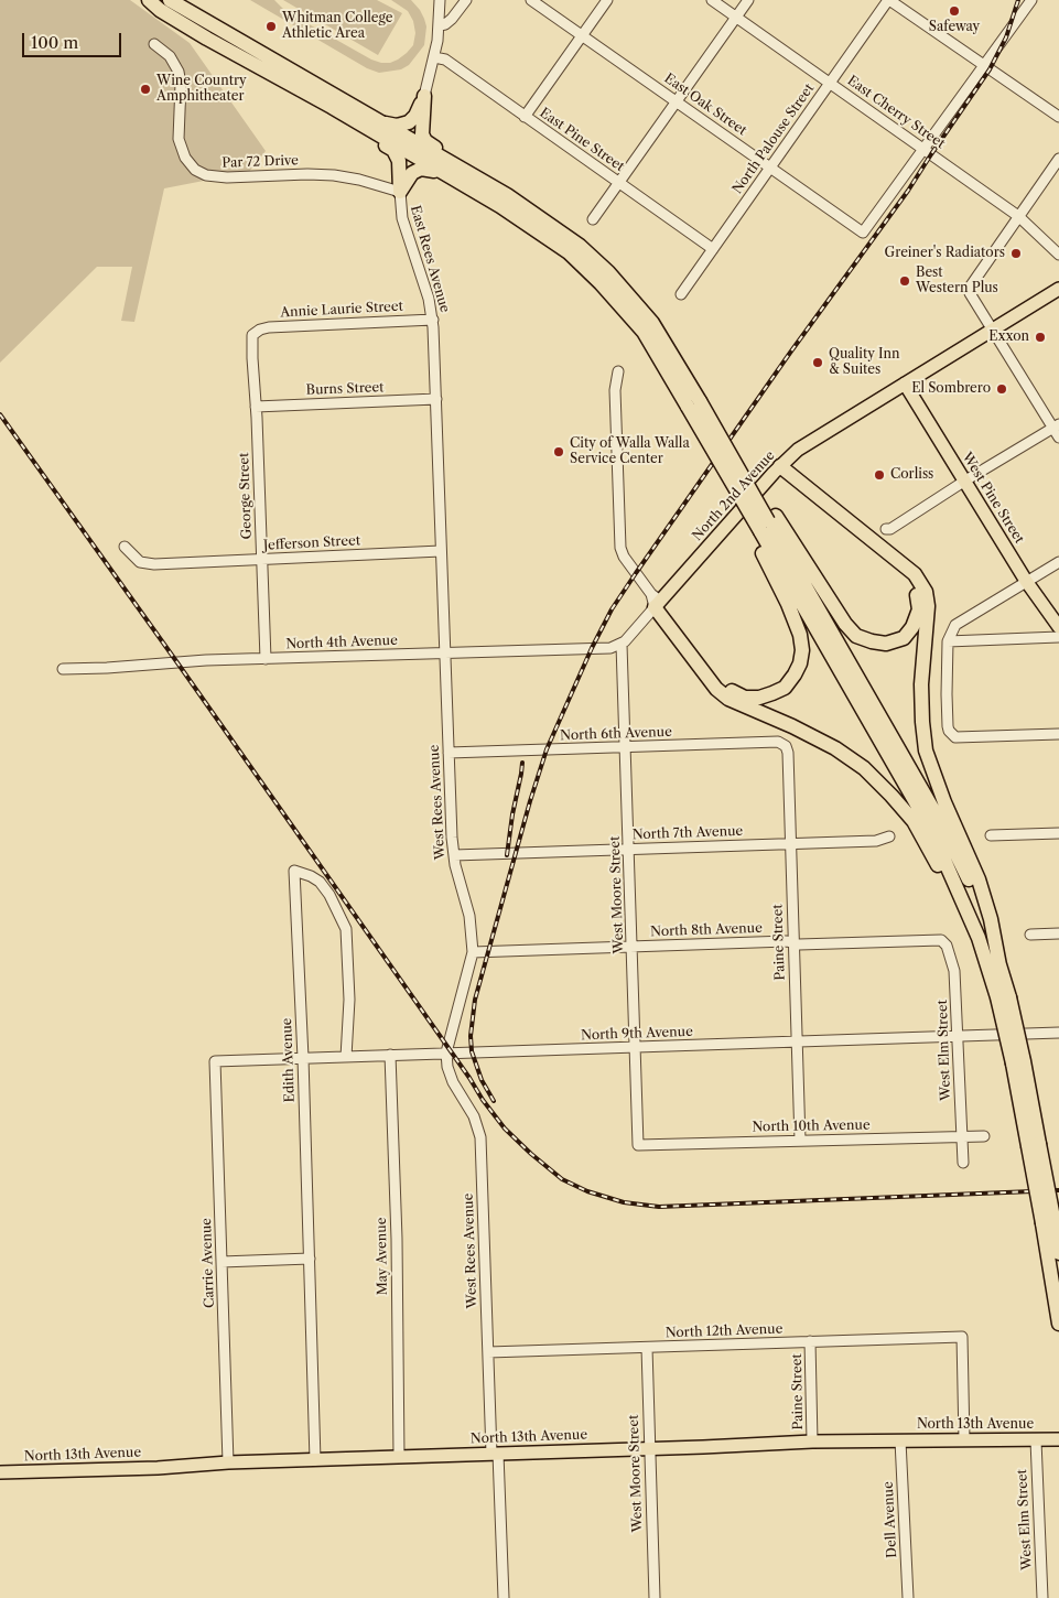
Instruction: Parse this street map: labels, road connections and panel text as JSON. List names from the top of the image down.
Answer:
{
  "streets": {
    "main road": ["North 2nd Avenue", "West Pine Street", "North 13th Avenue"],
    "street": [
      "East Oak Street",
      "East Cherry Street",
      "North Palouse Street",
      "East Pine Street",
      "Par 72 Drive",
      "East Rees Avenue",
      "Annie Laurie Street",
      "Burns Street",
      "George Street",
      "Jefferson Street",
      "North 4th Avenue",
      "North 6th Avenue",
      "West Rees Avenue",
      "North 7th Avenue",
      "West Moore Street",
      "North 8th Avenue",
      "Paine Street",
      "North 9th Avenue",
      "West Elm Street",
      "Edith Avenue",
      "North 10th Avenue",
      "May Avenue",
      "Carrie Avenue",
      "North 12th Avenue",
      "Dell Avenue"
    ]
  },
  "crossings": [
    ["East Oak Street", "East Cherry Street"],
    ["East Oak Street", "North Palouse Street"],
    ["East Cherry Street", "North Palouse Street"],
    ["North Palouse Street", "East Pine Street"],
    ["Par 72 Drive", "East Rees Avenue"],
    ["East Rees Avenue", "Annie Laurie Street"],
    ["East Rees Avenue", "Burns Street"],
    ["East Rees Avenue", "West Rees Avenue"],
    ["Annie Laurie Street", "George Street"],
    ["Burns Street", "George Street"],
    ["Burns Street", "West Rees Avenue"],
    ["George Street", "Jefferson Street"],
    ["George Street", "North 4th Avenue"],
    ["North 2nd Avenue", "West Pine Street"],
    ["North 2nd Avenue", "North 4th Avenue"],
    ["North 2nd Avenue", "West Moore Street"],
    ["Jefferson Street", "West Rees Avenue"],
    ["North 4th Avenue", "West Rees Avenue"],
    ["North 4th Avenue", "West Moore Street"],
    ["North 6th Avenue", "West Rees Avenue"],
    ["North 6th Avenue", "West Moore Street"],
    ["North 6th Avenue", "Paine Street"],
    ["West Rees Avenue", "North 7th Avenue"],
    ["West Rees Avenue", "North 8th Avenue"],
    ["West Rees Avenue", "North 9th Avenue"],
    ["West Rees Avenue", "North 12th Avenue"],
    ["West Rees Avenue", "North 13th Avenue"],
    ["North 7th Avenue", "West Moore Street"],
    ["North 7th Avenue", "Paine Street"],
    ["West Moore Street", "North 8th Avenue"],
    ["West Moore Street", "North 9th Avenue"],
    ["West Moore Street", "North 10th Avenue"],
    ["West Moore Street", "North 12th Avenue"],
    ["West Moore Street", "North 13th Avenue"],
    ["North 8th Avenue", "Paine Street"],
    ["North 8th Avenue", "West Elm Street"],
    ["Paine Street", "North 9th Avenue"],
    ["Paine Street", "North 10th Avenue"],
    ["Paine Street", "North 12th Avenue"],
    ["Paine Street", "North 13th Avenue"],
    ["North 9th Avenue", "West Elm Street"],
    ["North 9th Avenue", "Edith Avenue"],
    ["North 9th Avenue", "May Avenue"],
    ["North 9th Avenue", "Carrie Avenue"],
    ["West Elm Street", "North 10th Avenue"],
    ["West Elm Street", "North 13th Avenue"],
    ["Edith Avenue", "North 13th Avenue"],
    ["May Avenue", "North 13th Avenue"],
    ["Carrie Avenue", "North 13th Avenue"],
    ["North 12th Avenue", "North 13th Avenue"],
    ["North 13th Avenue", "Dell Avenue"]
  ],
  "places": [
    "Safeway",
    "Whitman College Athletic Area",
    "Wine Country Amphitheater",
    "Greiner's Radiators",
    "Best Western Plus",
    "Exxon",
    "Quality Inn & Suites",
    "El Sombrero",
    "City of Walla Walla Service Center",
    "Corliss"
  ],
  "scale_bar": "100 m"
}
